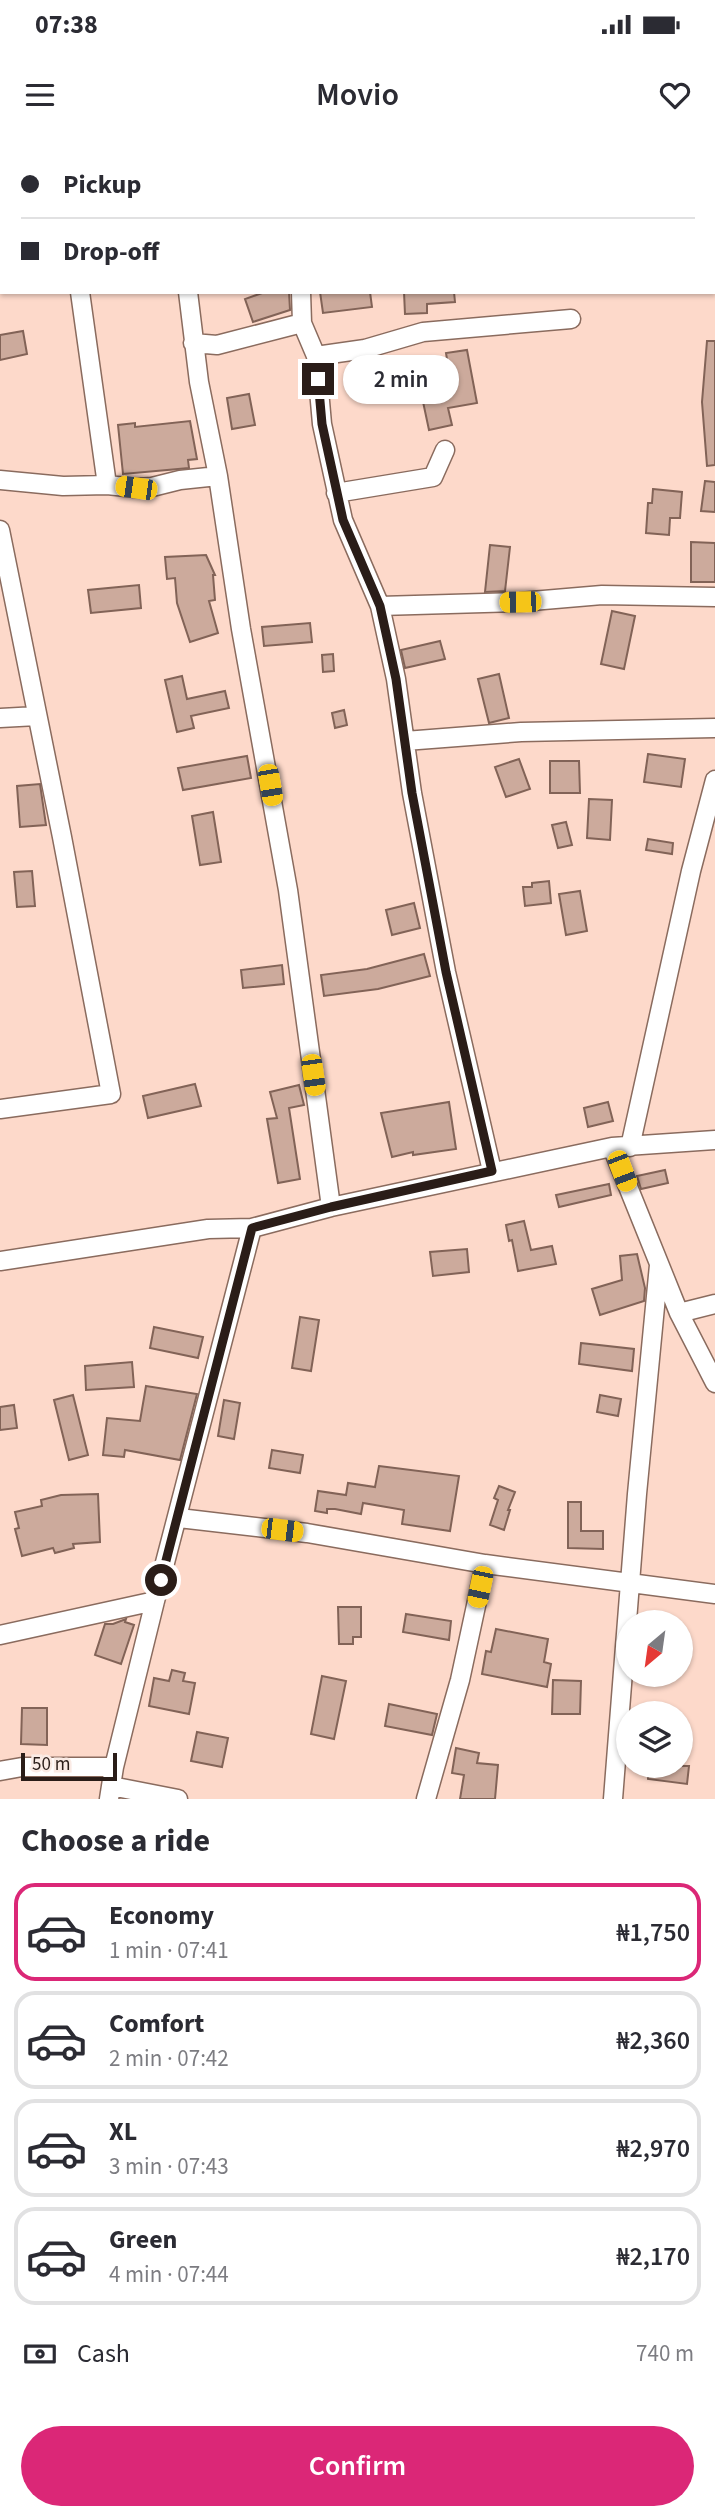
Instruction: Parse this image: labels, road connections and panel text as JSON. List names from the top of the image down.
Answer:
{
  "scale_bar": "50 m",
  "north": "bottom left",
  "page": {
    "status": "07:38",
    "header": "Movio",
    "banner": ["Pickup", "Drop-off"],
    "bubble": "2 min",
    "scale": "50 m",
    "heading": "Choose a ride",
    "list": [
      {
        "name": "Economy",
        "note": "1 min · 07:41",
        "value": "₦1,750"
      },
      {
        "name": "Comfort",
        "note": "2 min · 07:42",
        "value": "₦2,360"
      },
      {
        "name": "XL",
        "note": "3 min · 07:43",
        "value": "₦2,970"
      },
      {
        "name": "Green",
        "note": "4 min · 07:44",
        "value": "₦2,170"
      }
    ],
    "pay": ["Cash", "740 m"],
    "buttons": "Confirm"
  }
}
